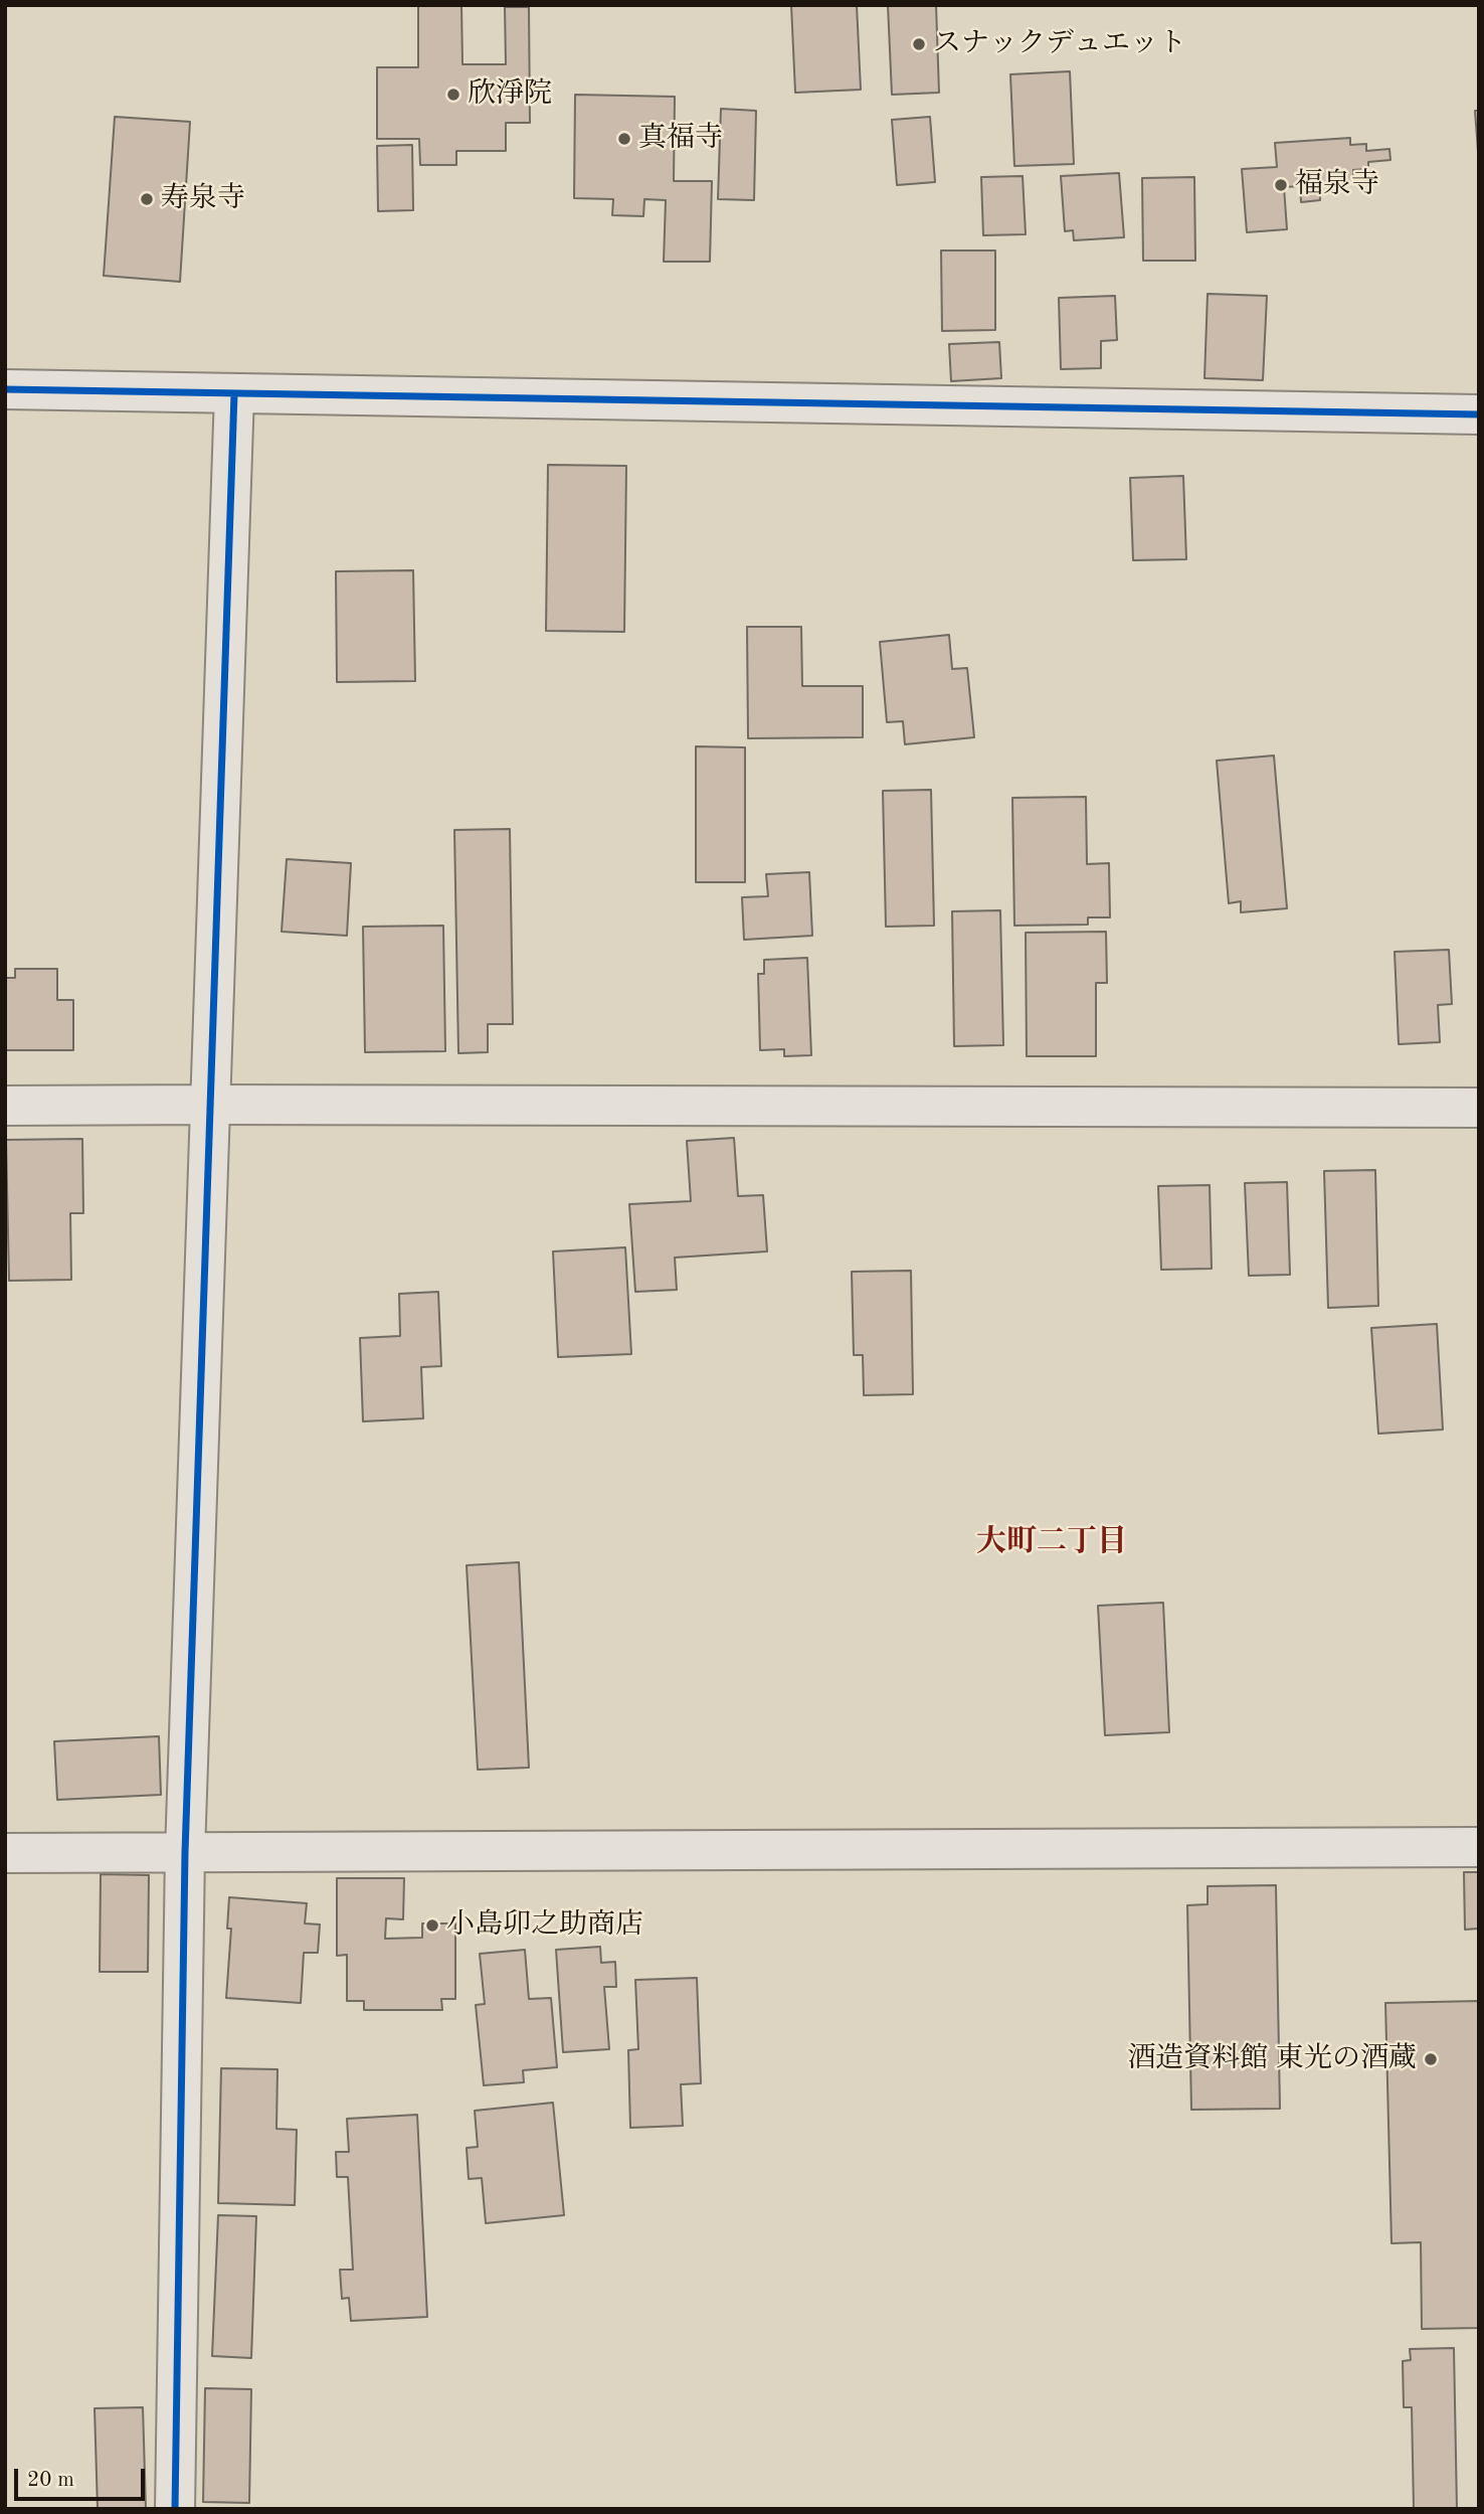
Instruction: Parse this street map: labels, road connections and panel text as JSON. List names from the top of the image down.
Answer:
{
  "districts": ["大町二丁目"],
  "places": [
    "スナックデュエット",
    "欣淨院",
    "真福寺",
    "福泉寺",
    "寿泉寺",
    "小島卯之助商店",
    "酒造資料館 東光の酒蔵"
  ],
  "scale_bar": "20 m"
}
